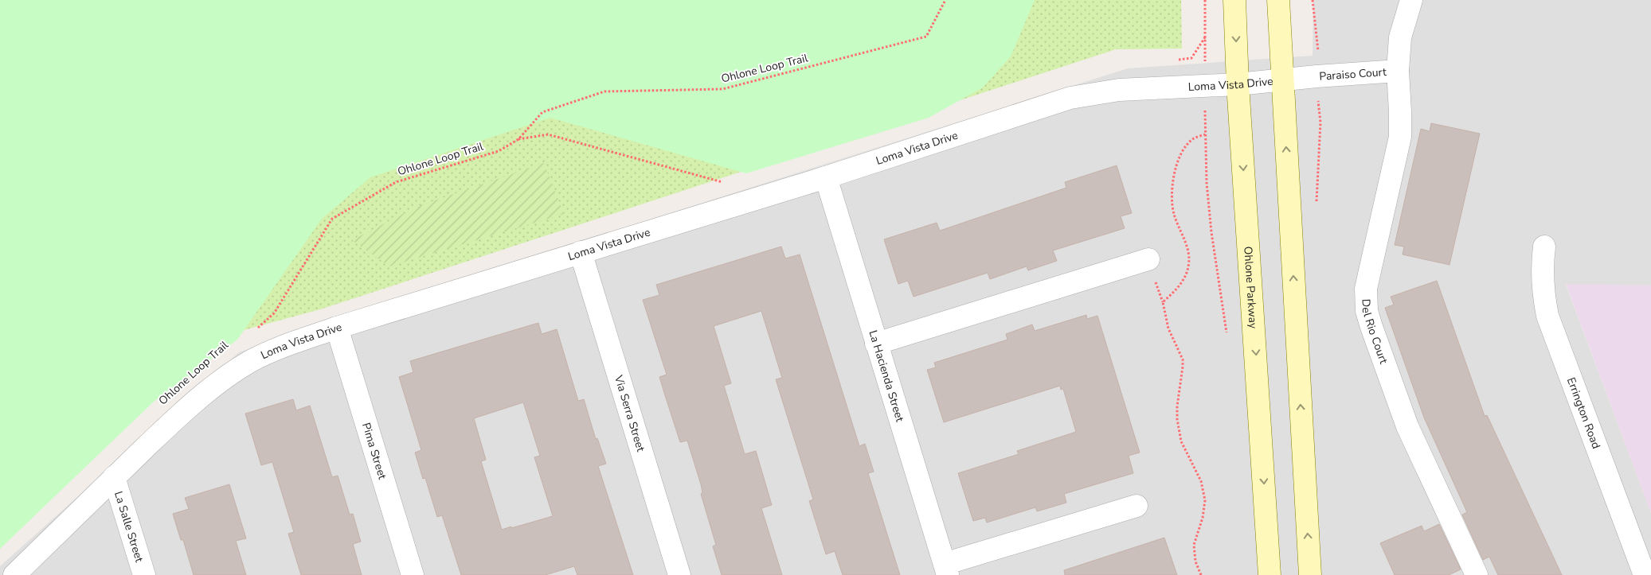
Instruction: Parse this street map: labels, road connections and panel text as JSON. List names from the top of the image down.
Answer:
{
  "streets": {
    "street": [
      "Paraiso Court",
      "Loma Vista Drive",
      "Ohlone Parkway",
      "Del Rio Court",
      "La Hacienda Street",
      "Errington Road",
      "Via Serra Street",
      "Pima Street",
      "La Salle Street"
    ],
    "path": ["Ohlone Loop Trail"]
  },
  "crossings": [
    ["Paraiso Court", "Loma Vista Drive"],
    ["Paraiso Court", "Del Rio Court"],
    ["Loma Vista Drive", "Ohlone Parkway"],
    ["Loma Vista Drive", "La Hacienda Street"],
    ["Loma Vista Drive", "Via Serra Street"],
    ["Loma Vista Drive", "Pima Street"],
    ["Loma Vista Drive", "La Salle Street"]
  ]
}
